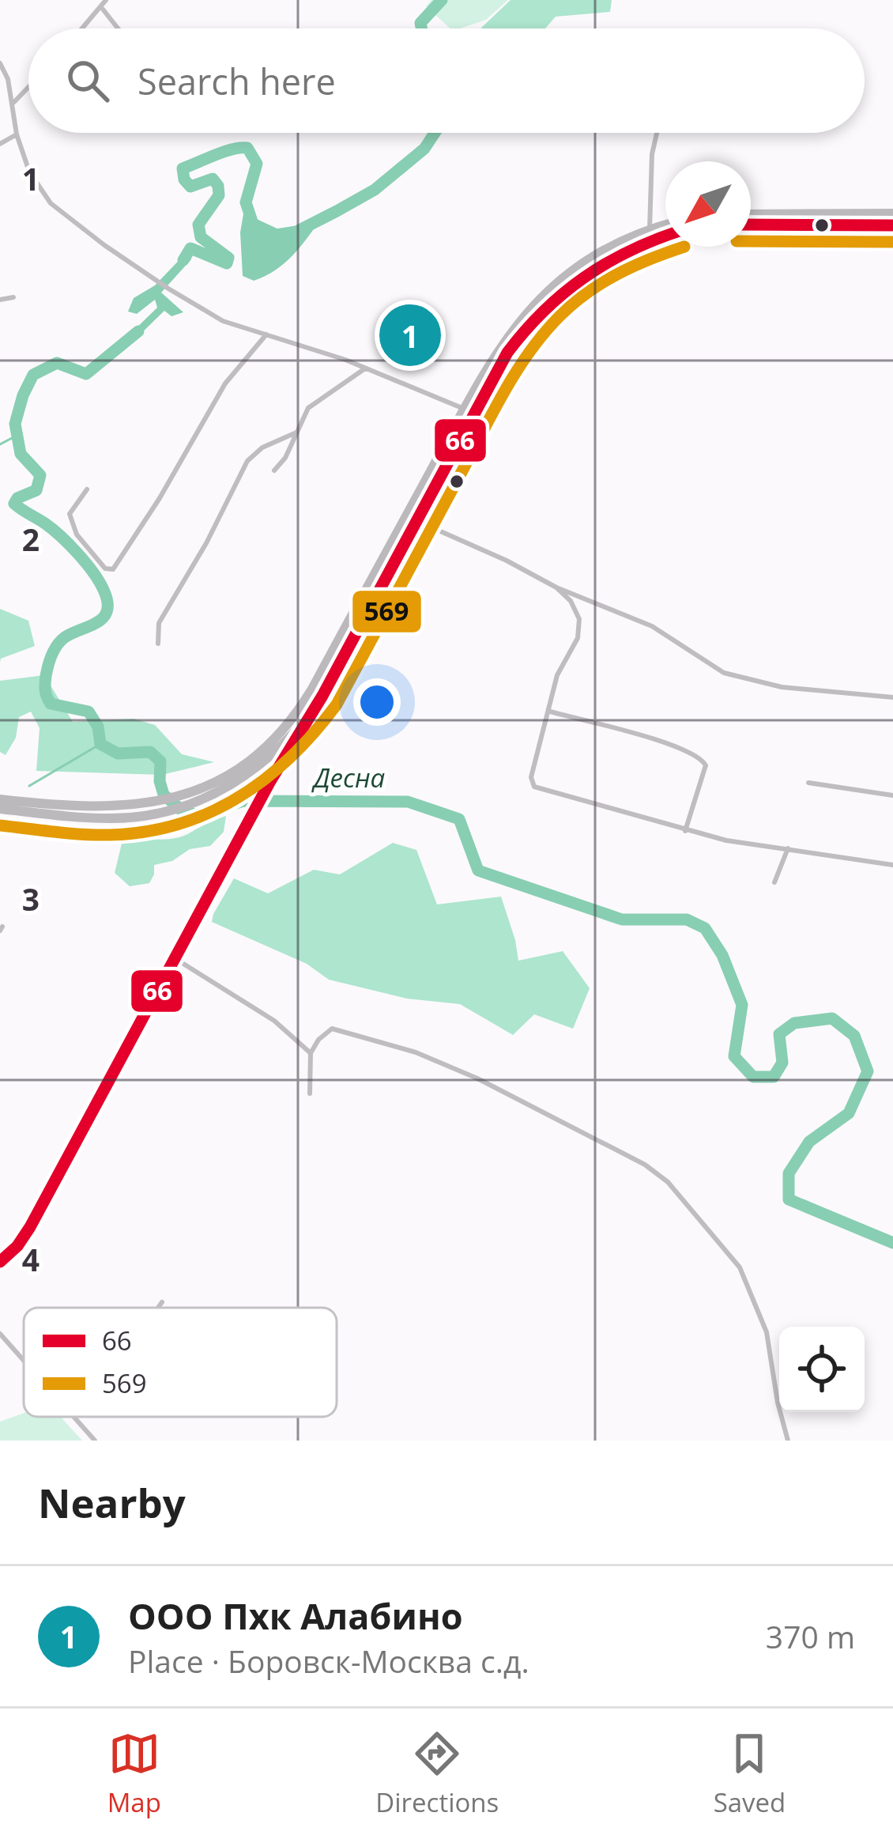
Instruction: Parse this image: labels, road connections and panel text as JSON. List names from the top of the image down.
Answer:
{
  "water": ["Десна"],
  "lines": ["transit line 66", "transit line 569"],
  "legend": ["66", "569"],
  "north": "bottom left",
  "page": {
    "search": "Search here",
    "pins": "1",
    "heading": "Nearby",
    "list": [
      {
        "mark": "1",
        "name": "ООО Пхк Алабино",
        "note": "Place · Боровск-Москва с.д.",
        "value": "370 m"
      }
    ],
    "nav": ["Map", "Directions", "Saved"]
  },
  "grid": {
    "rows": [
      "1",
      "2",
      "3",
      "4"
    ]
  }
}
